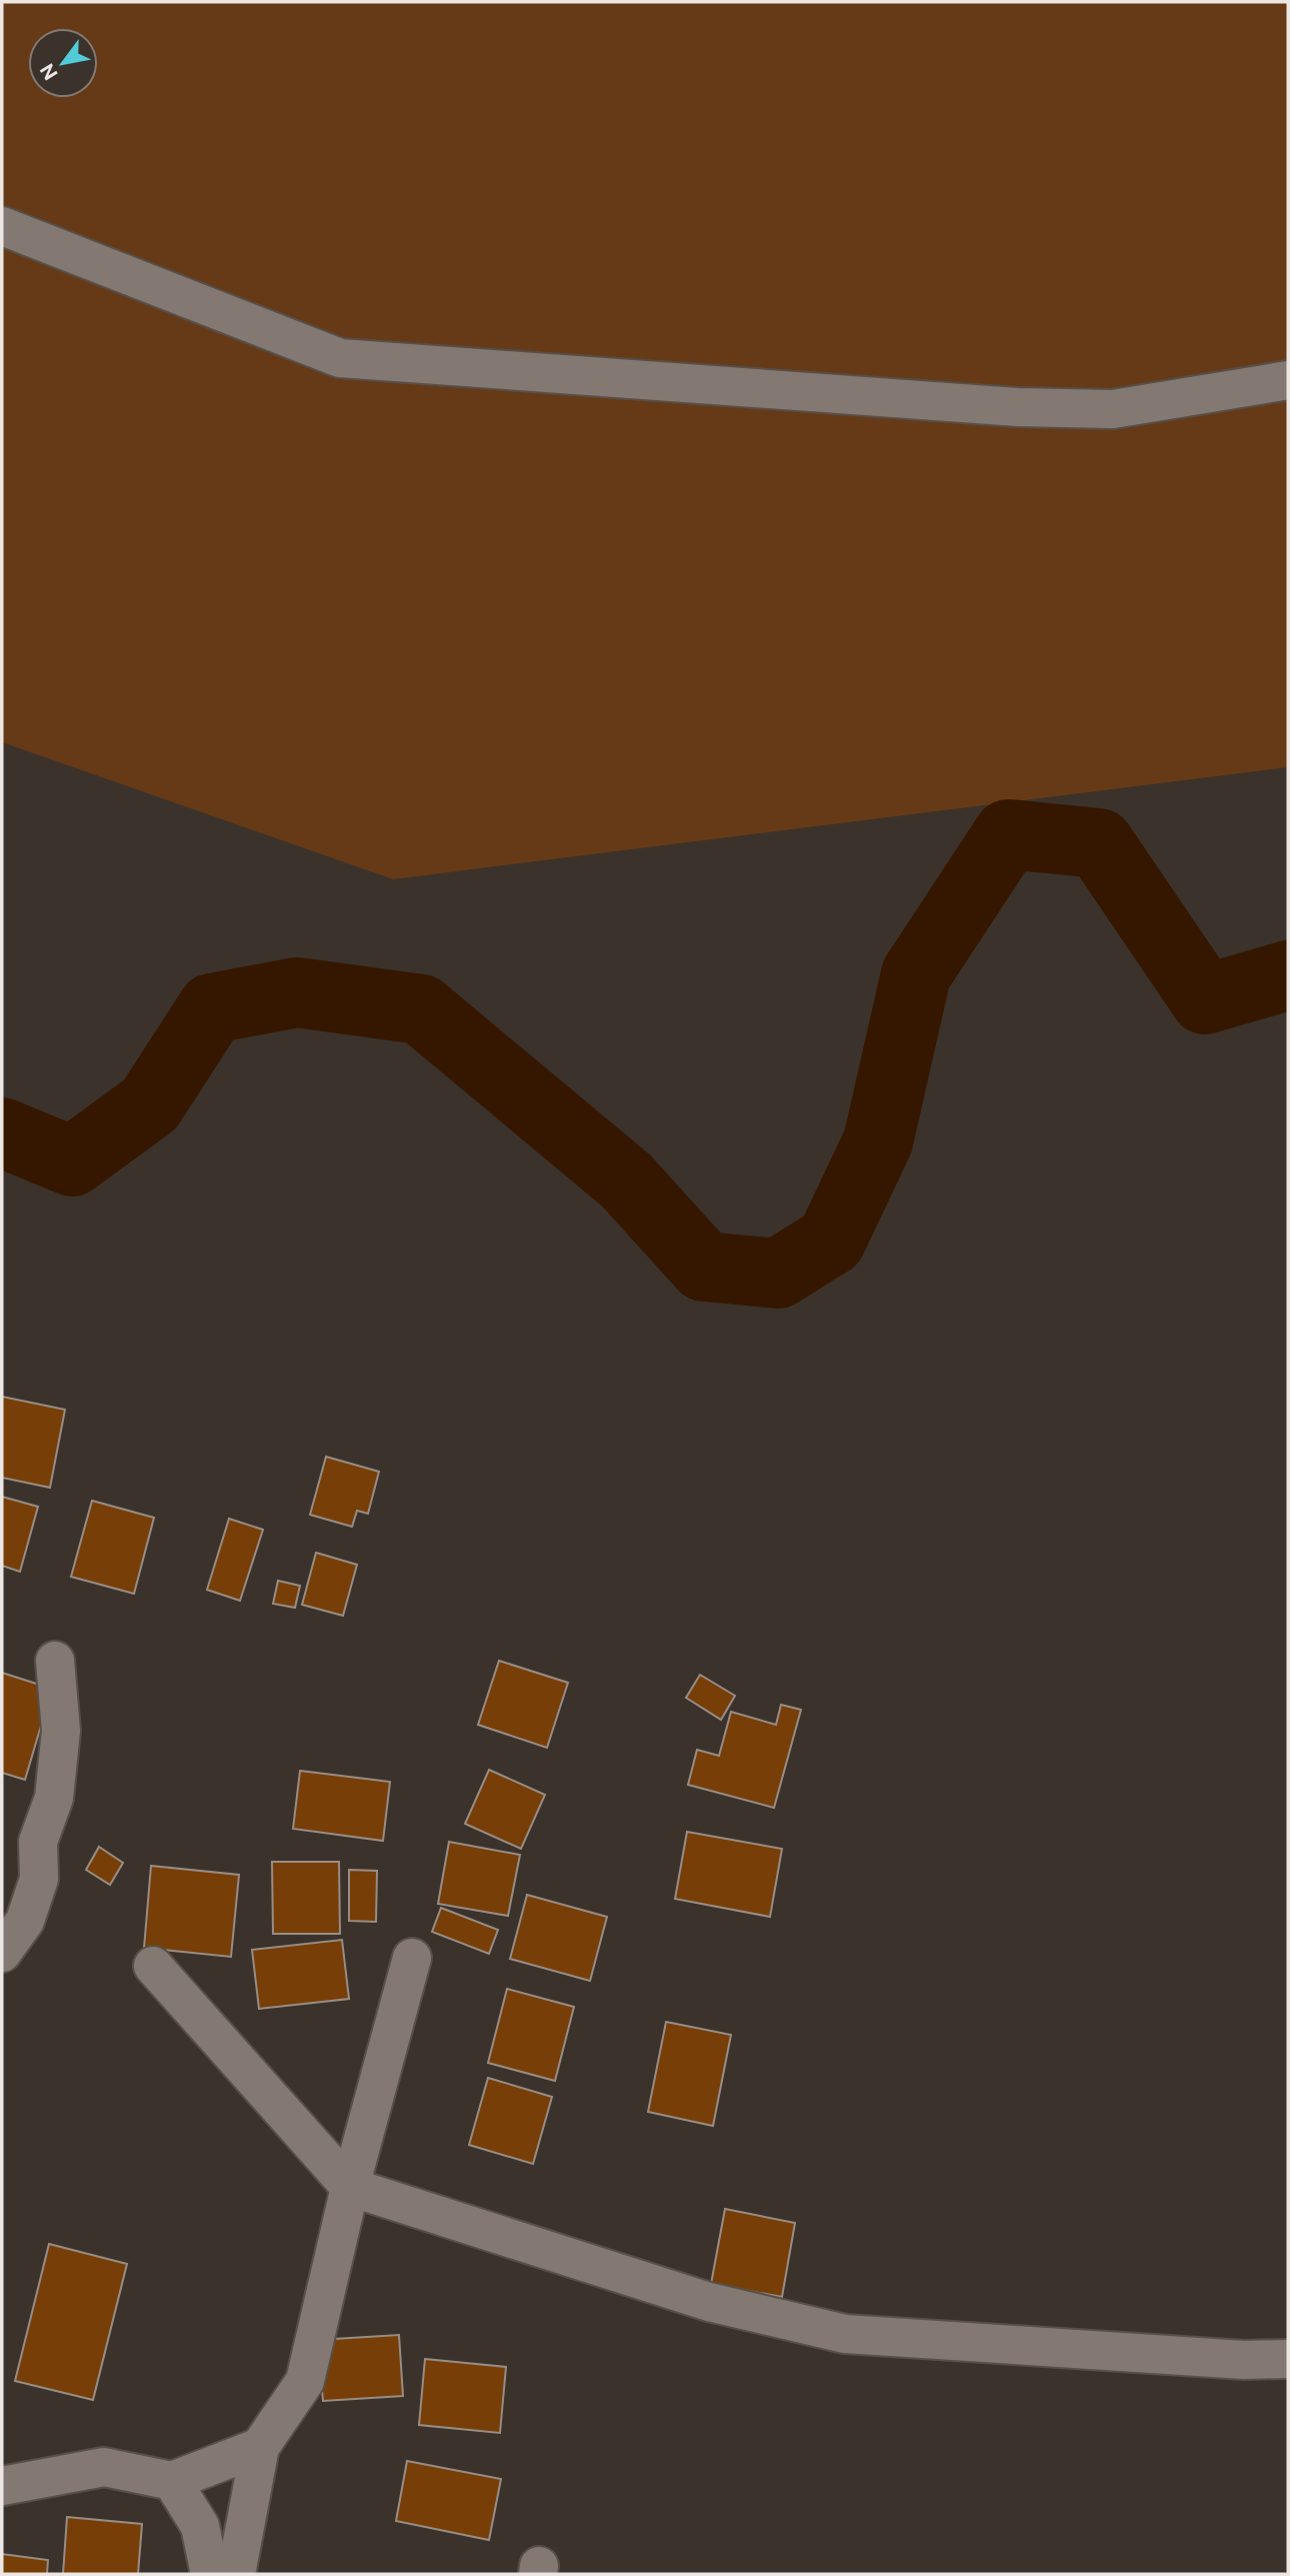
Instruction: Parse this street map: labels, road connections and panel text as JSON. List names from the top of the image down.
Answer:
{
  "north": "bottom left"
}
